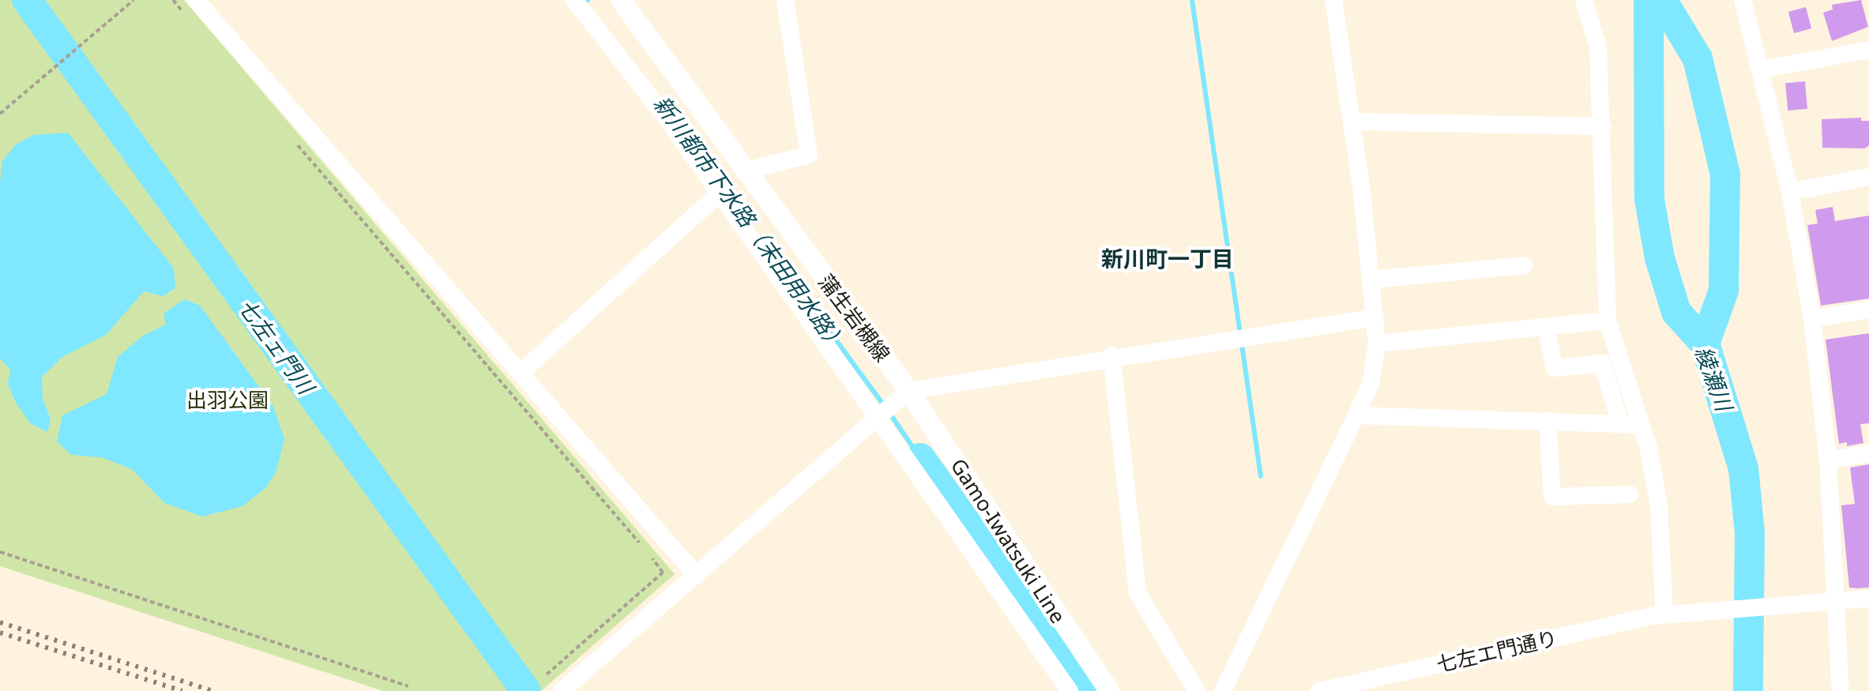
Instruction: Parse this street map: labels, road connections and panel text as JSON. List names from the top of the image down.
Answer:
{
  "streets": {
    "main road": ["蒲生岩槻線", "Gamo-Iwatsuki Line"],
    "street": ["七左エ門通り"]
  },
  "crossings": [
    ["蒲生岩槻線", "Gamo-Iwatsuki Line"]
  ],
  "districts": ["新川町一丁目"],
  "water": ["新川都市下水路（末田用水路）", "七左ェ門川", "綾瀬川"],
  "parks": ["出羽公園"]
}
